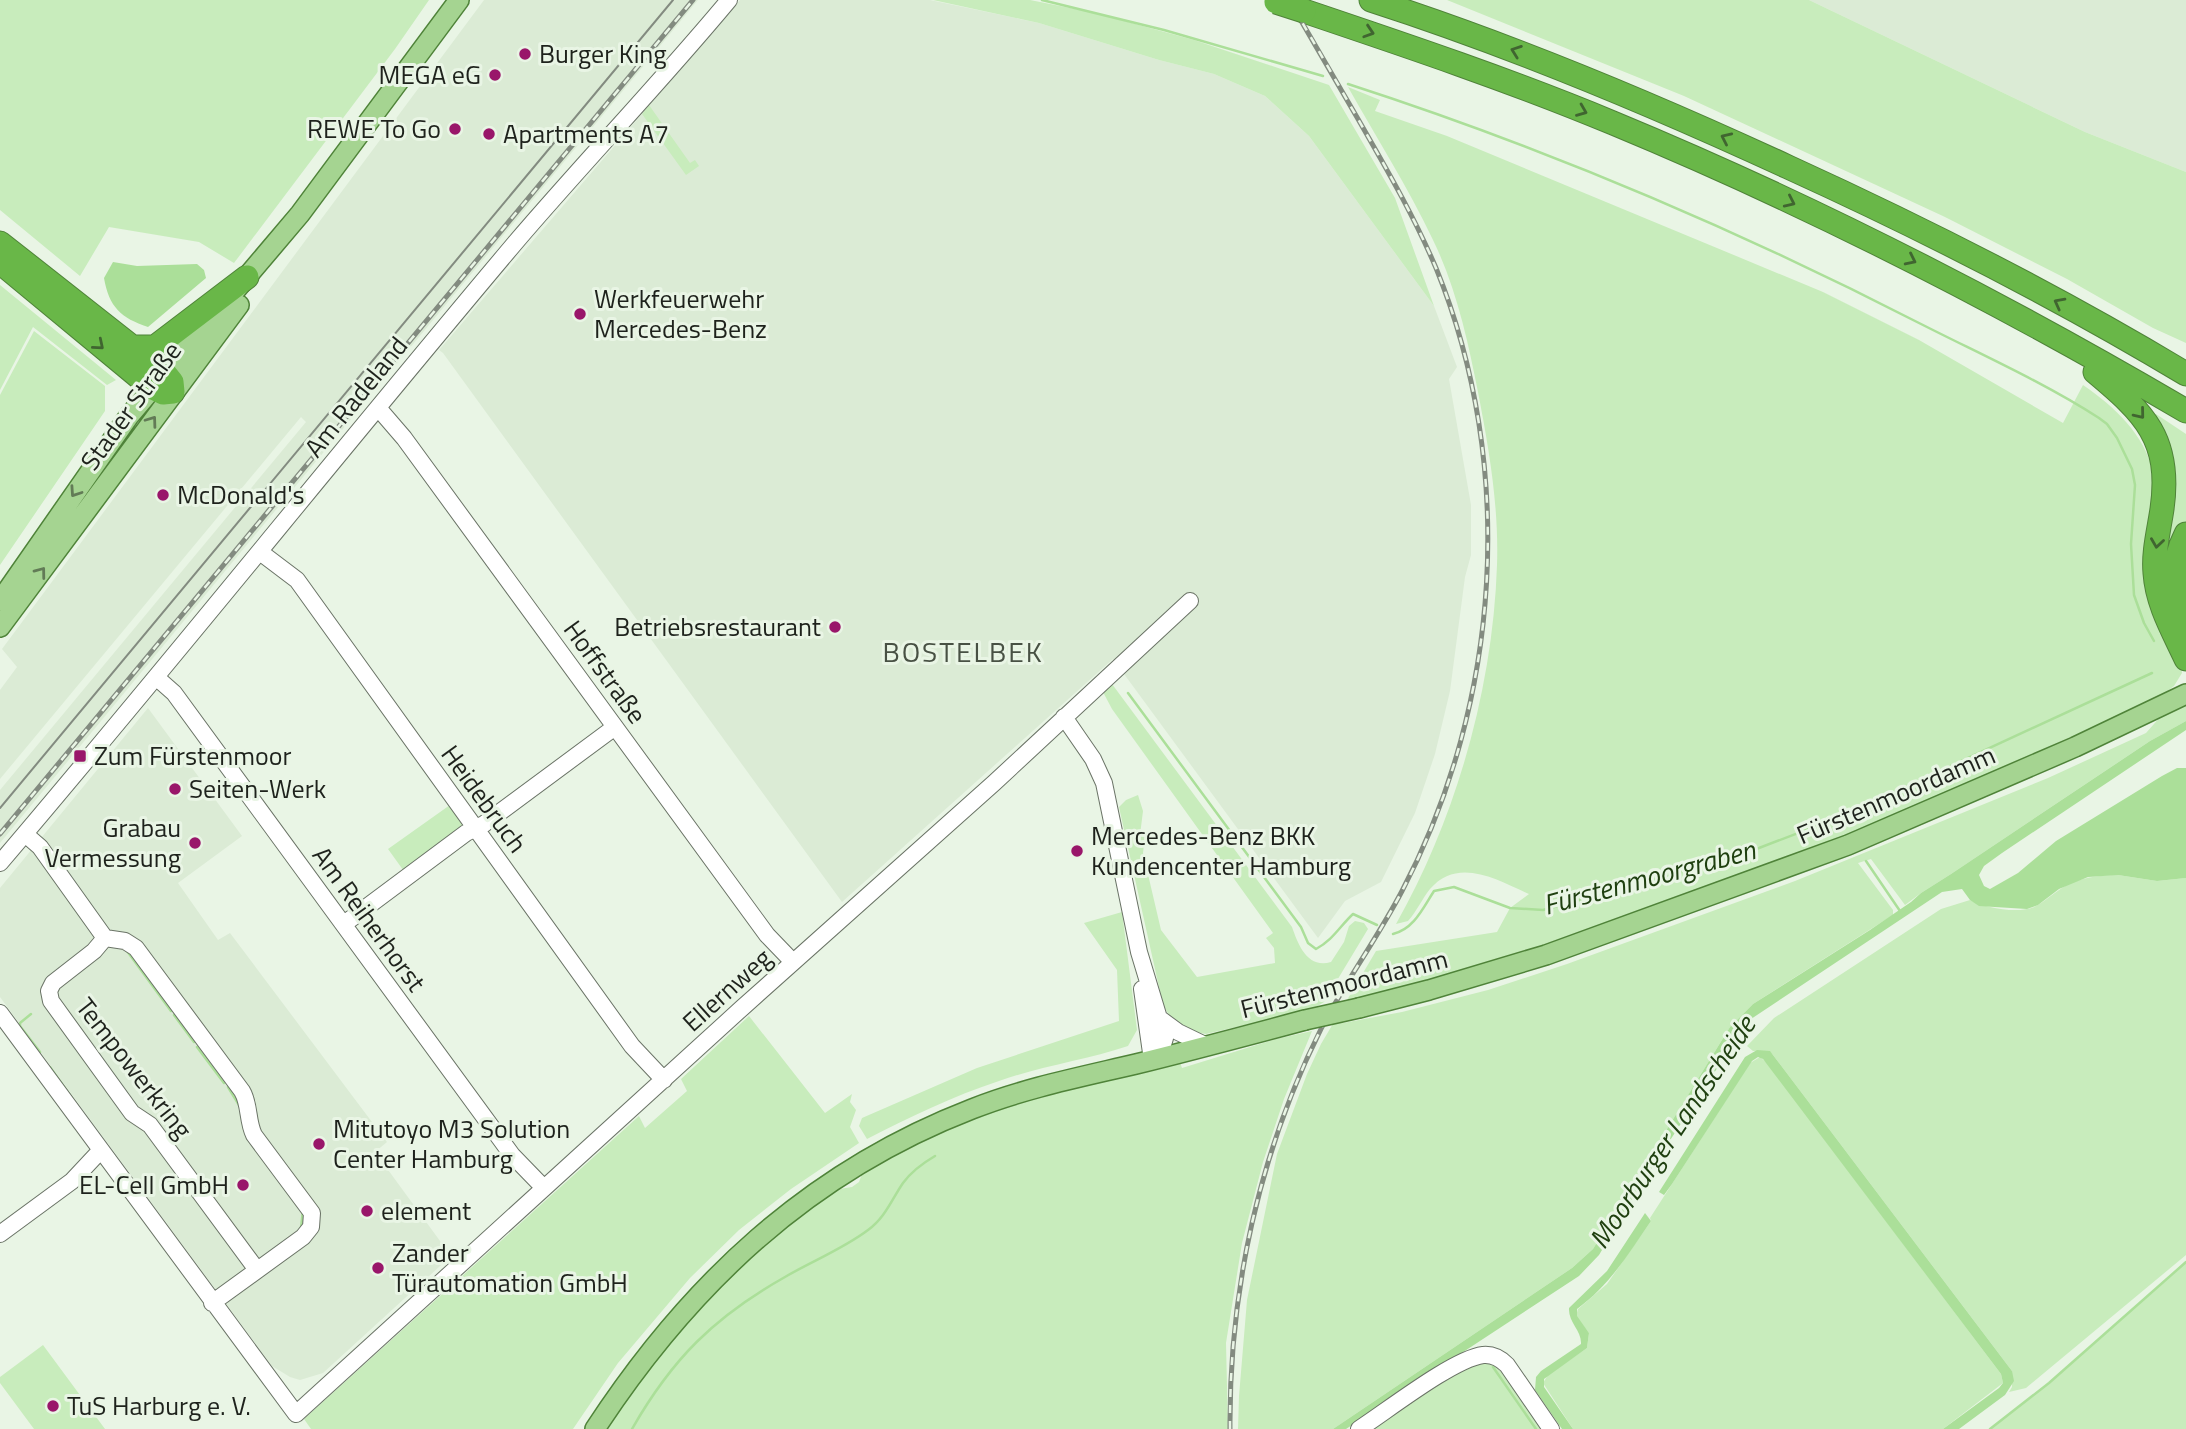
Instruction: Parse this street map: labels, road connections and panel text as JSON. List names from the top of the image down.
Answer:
{
  "streets": {
    "main road": ["Stader Straße", "Fürstenmoordamm"],
    "street": [
      "Am Radeland",
      "Hoffstraße",
      "Heidebruch",
      "Am Reiherhorst",
      "Ellernweg",
      "Tempowerkring"
    ]
  },
  "crossings": [
    ["Am Radeland", "Hoffstraße"],
    ["Am Radeland", "Heidebruch"],
    ["Am Radeland", "Am Reiherhorst"],
    ["Hoffstraße", "Ellernweg"],
    ["Heidebruch", "Ellernweg"],
    ["Am Reiherhorst", "Ellernweg"]
  ],
  "districts": ["BOSTELBEK"],
  "water": ["Fürstenmoorgraben", "Moorburger Landscheide"],
  "places": {
    "other": [
      "Burger King",
      "MEGA eG",
      "REWE To Go",
      "Apartments A7",
      "Werkfeuerwehr Mercedes-Benz",
      "McDonald's",
      "Betriebsrestaurant",
      "Seiten-Werk",
      "Grabau Vermessung",
      "Mercedes-Benz BKK Kundencenter Hamburg",
      "Mitutoyo M3 Solution Center Hamburg",
      "EL-Cell GmbH",
      "element",
      "Zander Türautomation GmbH",
      "TuS Harburg e. V."
    ],
    "transit": ["Zum Fürstenmoor"]
  }
}
